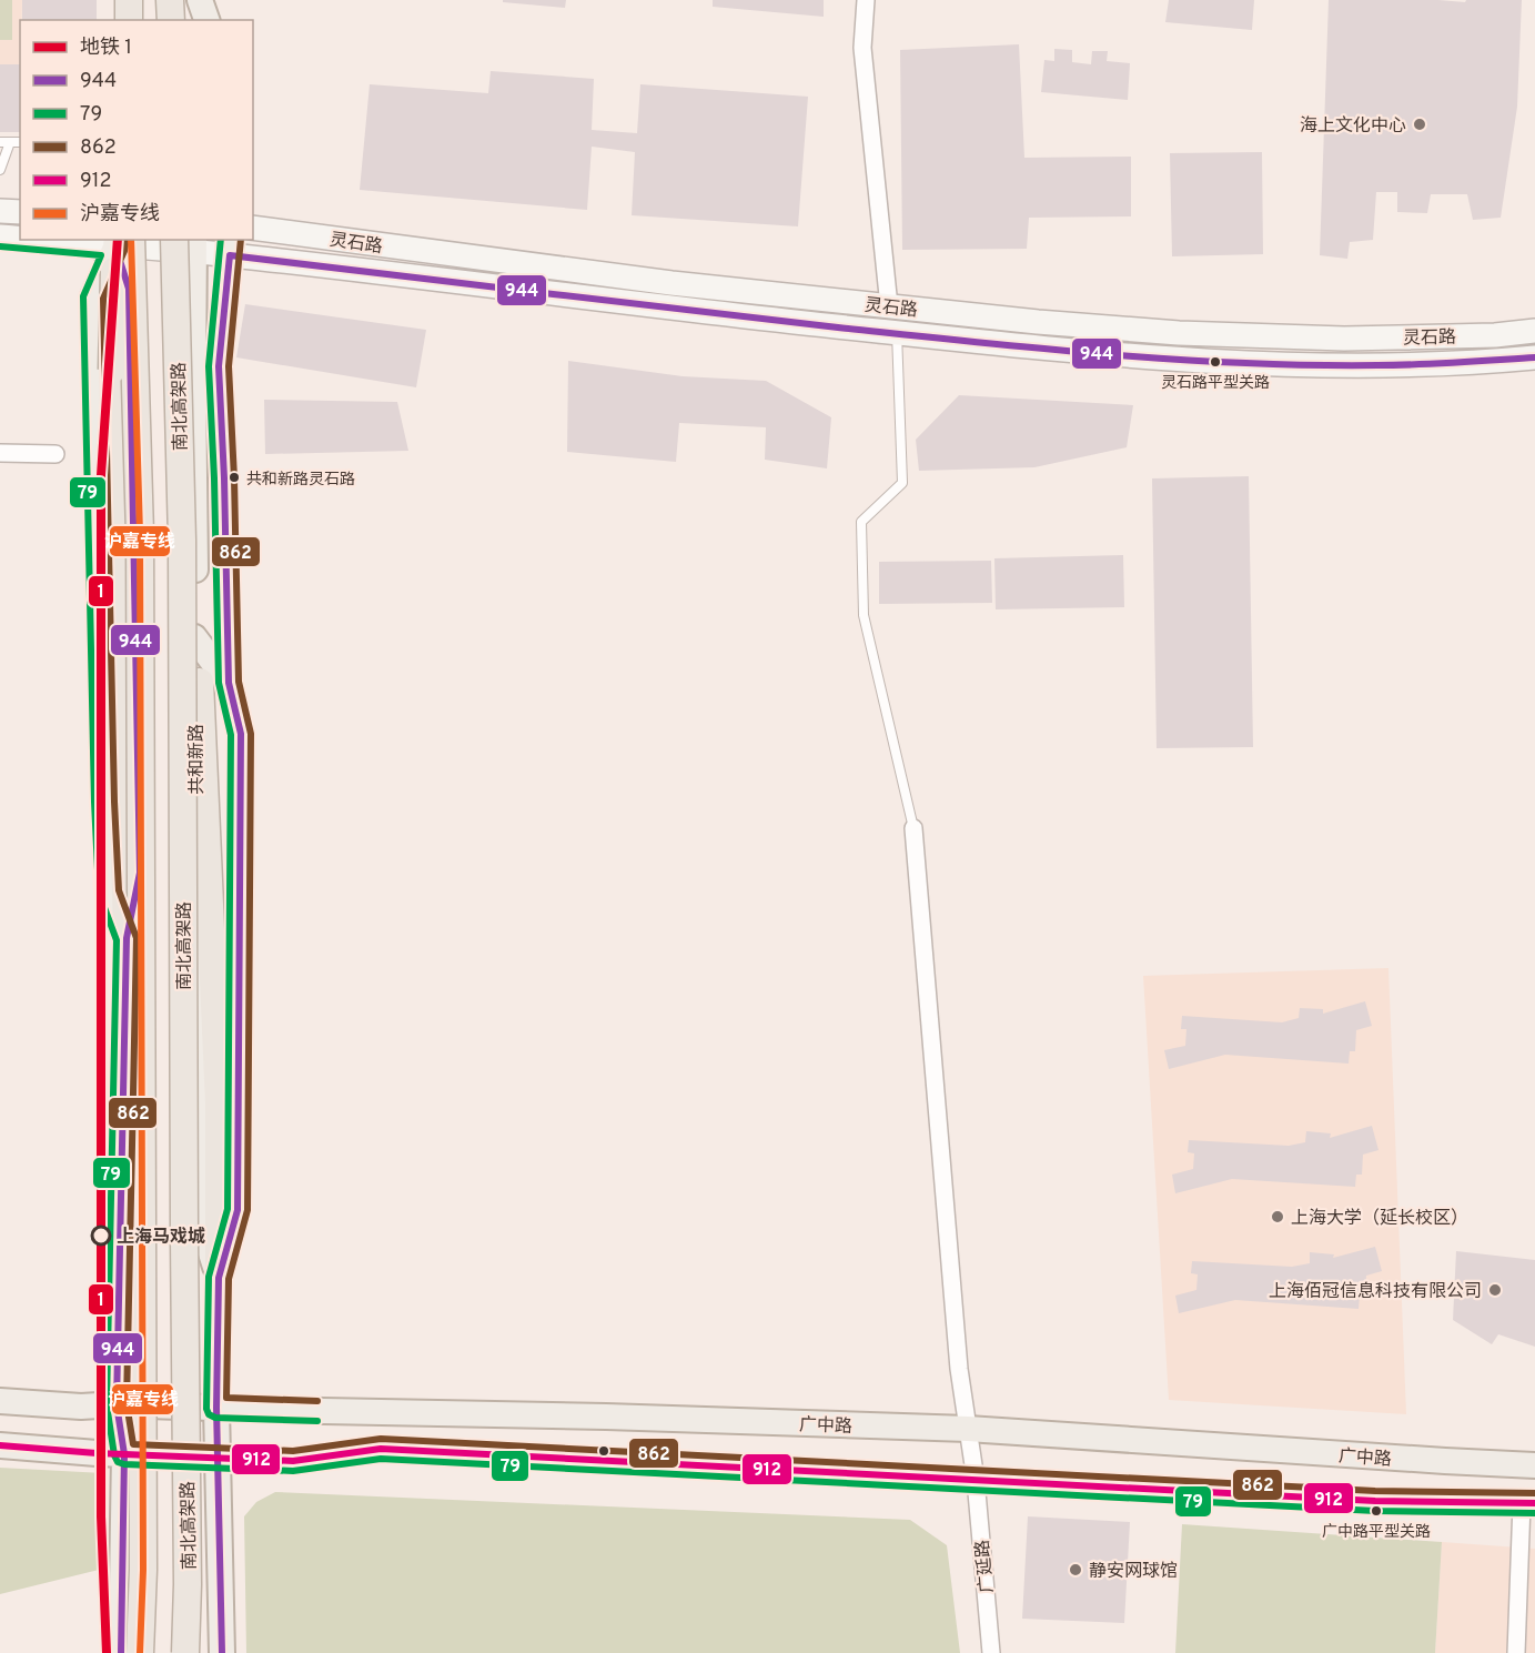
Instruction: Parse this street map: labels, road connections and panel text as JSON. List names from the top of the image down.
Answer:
{
  "streets": {
    "highway": ["南北高架路"],
    "main road": ["灵石路", "共和新路", "广中路"],
    "street": ["广延路"]
  },
  "crossings": [
    ["灵石路", "南北高架路"],
    ["灵石路", "共和新路"],
    ["南北高架路", "共和新路"],
    ["共和新路", "广中路"],
    ["广中路", "广延路"]
  ],
  "places": [
    "海上文化中心",
    "灵石路平型关路",
    "共和新路灵石路",
    "上海大学（延长校区）",
    "上海马戏城",
    "上海佰冠信息科技有限公司",
    "广中路平型关路",
    "静安网球馆"
  ],
  "lines": [
    "metro line 1",
    "transit line 944",
    "transit line 79",
    "transit line 862",
    "transit line 沪嘉专线",
    "transit line 912"
  ],
  "legend": [
    "地铁 1",
    "944",
    "79",
    "862",
    "912",
    "沪嘉专线"
  ]
}
